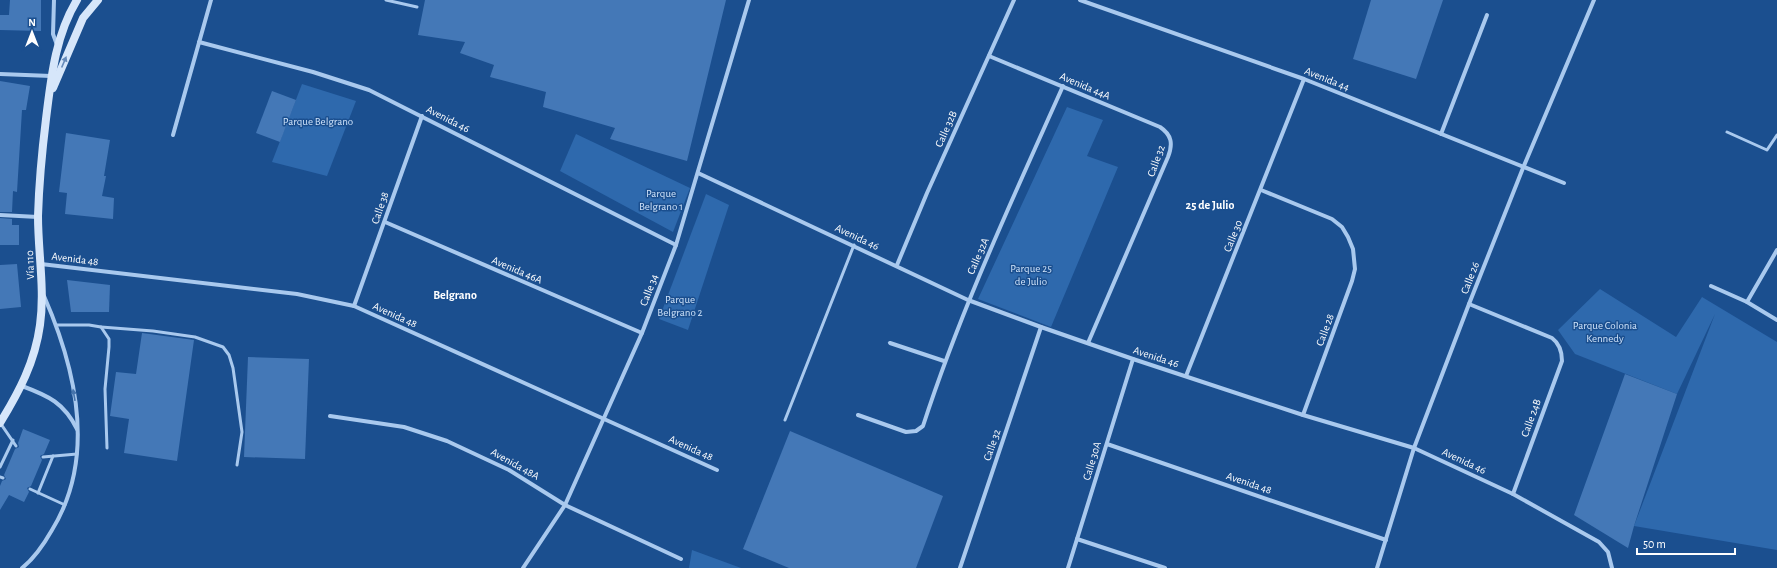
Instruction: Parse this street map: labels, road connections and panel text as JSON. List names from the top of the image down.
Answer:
{
  "streets": {
    "main road": ["Vía 110"],
    "street": [
      "Avenida 44",
      "Avenida 44A",
      "Avenida 46",
      "Calle 32B",
      "Calle 32",
      "Calle 38",
      "Calle 30",
      "Calle 32A",
      "Avenida 48",
      "Avenida 46A",
      "Calle 26",
      "Calle 34",
      "Calle 28",
      "Calle 24B",
      "Calle 30A",
      "Avenida 48A"
    ]
  },
  "crossings": [
    ["Avenida 44", "Calle 30"],
    ["Avenida 44", "Calle 26"],
    ["Avenida 44A", "Calle 32B"],
    ["Avenida 44A", "Calle 32"],
    ["Avenida 44A", "Calle 32A"],
    ["Avenida 46", "Calle 32B"],
    ["Avenida 46", "Calle 32"],
    ["Avenida 46", "Calle 38"],
    ["Avenida 46", "Calle 30"],
    ["Avenida 46", "Calle 32A"],
    ["Avenida 46", "Calle 26"],
    ["Avenida 46", "Calle 34"],
    ["Avenida 46", "Calle 28"],
    ["Avenida 46", "Calle 24B"],
    ["Avenida 46", "Calle 30A"],
    ["Calle 38", "Avenida 48"],
    ["Calle 38", "Avenida 46A"],
    ["Calle 30", "Calle 28"],
    ["Avenida 48", "Vía 110"],
    ["Avenida 48", "Calle 26"],
    ["Avenida 48", "Calle 34"],
    ["Avenida 48", "Calle 30A"],
    ["Avenida 46A", "Calle 34"],
    ["Calle 26", "Calle 24B"],
    ["Calle 34", "Avenida 48A"]
  ],
  "districts": ["25 de Julio", "Belgrano"],
  "parks": [
    "Parque Belgrano",
    "Parque Belgrano 1",
    "Parque 25 de Julio",
    "Parque Belgrano 2",
    "Parque Colonia Kennedy"
  ],
  "scale_bar": "50 m",
  "north": "top"
}
